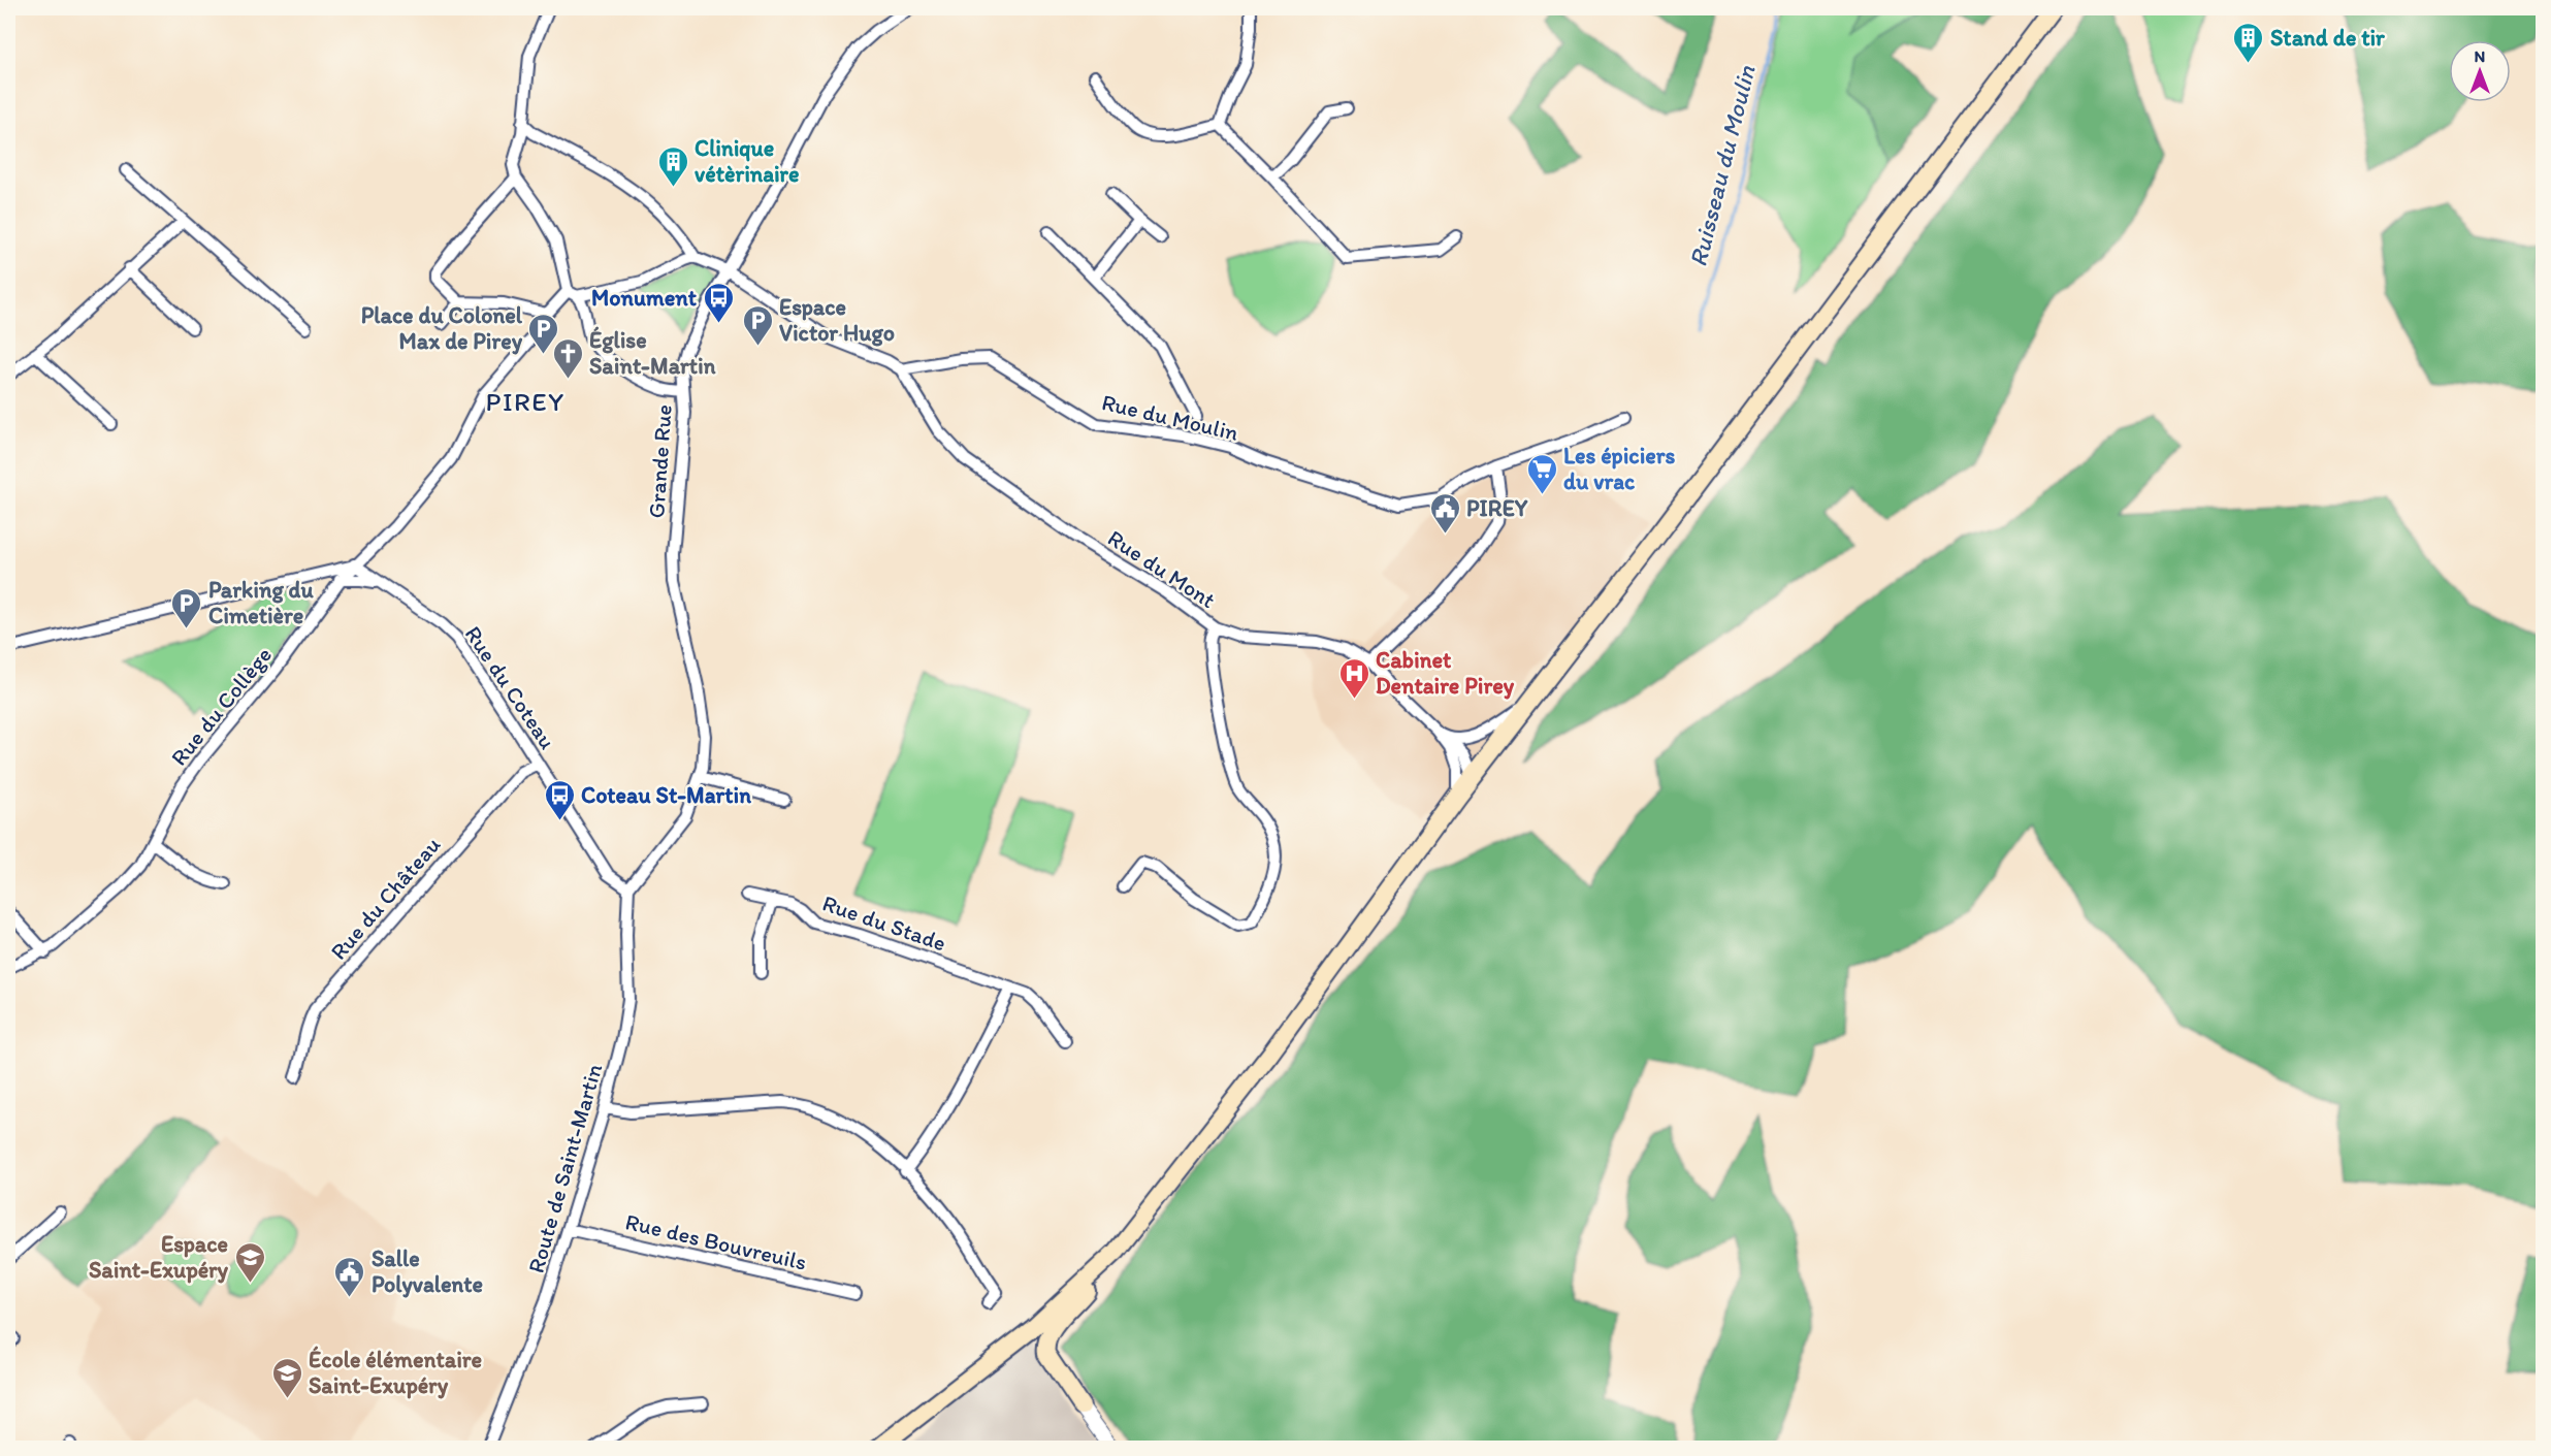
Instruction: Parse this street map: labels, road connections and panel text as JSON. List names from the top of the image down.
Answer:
{
  "streets": {
    "street": [
      "Rue du Moulin",
      "Grande Rue",
      "Rue du Mont",
      "Rue du Coteau",
      "Rue du Collège",
      "Rue du Château",
      "Rue du Stade",
      "Route de Saint-Martin",
      "Rue des Bouvreuils"
    ]
  },
  "crossings": [
    ["Rue du Moulin", "Rue du Mont"],
    ["Grande Rue", "Rue du Coteau"],
    ["Grande Rue", "Route de Saint-Martin"],
    ["Rue du Coteau", "Rue du Collège"],
    ["Rue du Coteau", "Rue du Château"],
    ["Rue du Coteau", "Route de Saint-Martin"],
    ["Route de Saint-Martin", "Rue des Bouvreuils"]
  ],
  "districts": ["PIREY"],
  "water": ["Ruisseau du Moulin"],
  "places": {
    "building": ["Stand de tir", "Clinique vétèrinaire"],
    "bus stop": ["Monument", "Coteau St-Martin"],
    "parking": ["Espace Victor Hugo", "Place du Colonel Max de Pirey", "Parking du Cimetière"],
    "church": ["Église Saint-Martin"],
    "supermarket": ["Les épiciers du vrac"],
    "public building": ["PIREY", "Salle Polyvalente"],
    "hospital": ["Cabinet Dentaire Pirey"],
    "school or university": ["Espace Saint-Exupéry", "École élémentaire Saint-Exupéry"]
  },
  "north": "top"
}
